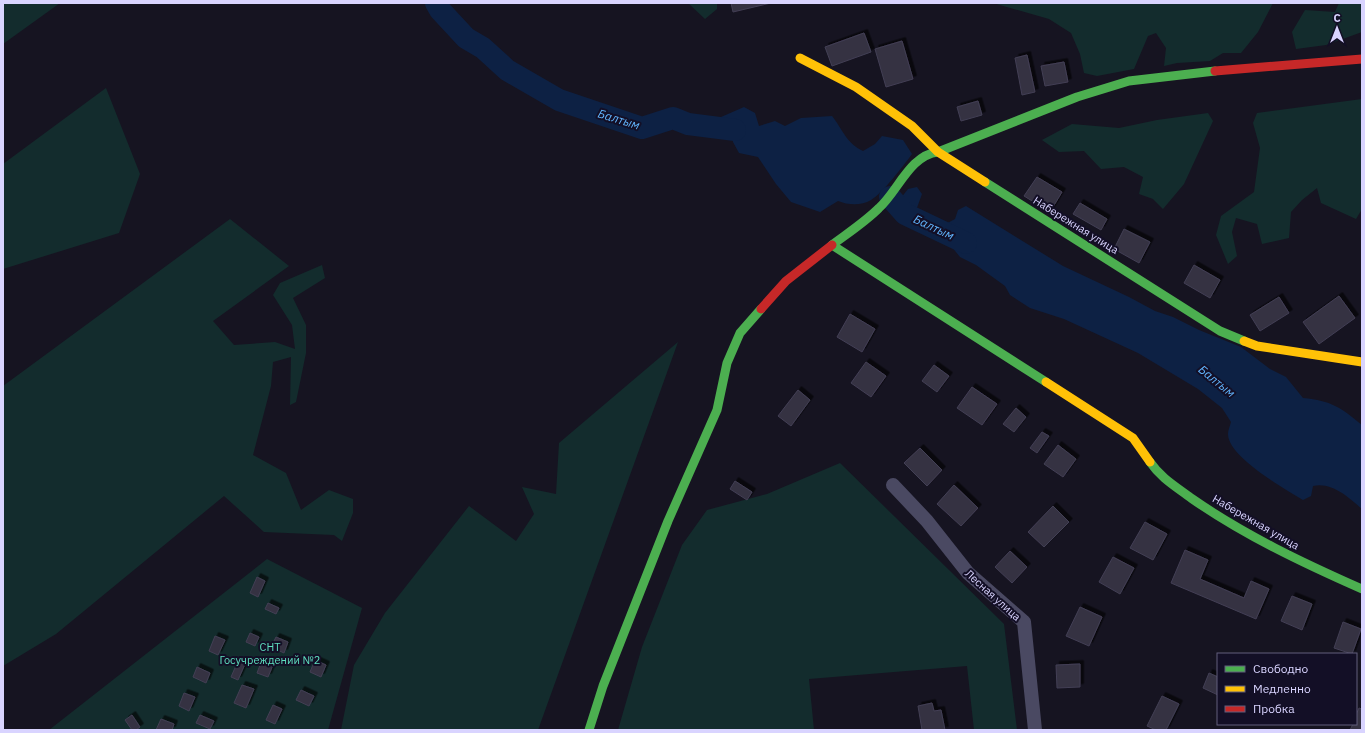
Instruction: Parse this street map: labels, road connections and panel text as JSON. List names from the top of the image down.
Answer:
{
  "streets": {
    "street": ["Набережная улица", "Лесная улица"]
  },
  "water": ["Балтым"],
  "parks": ["СНТ Госучреждений №2"],
  "legend": ["Свободно", "Медленно", "Пробка"],
  "north": "top"
}
